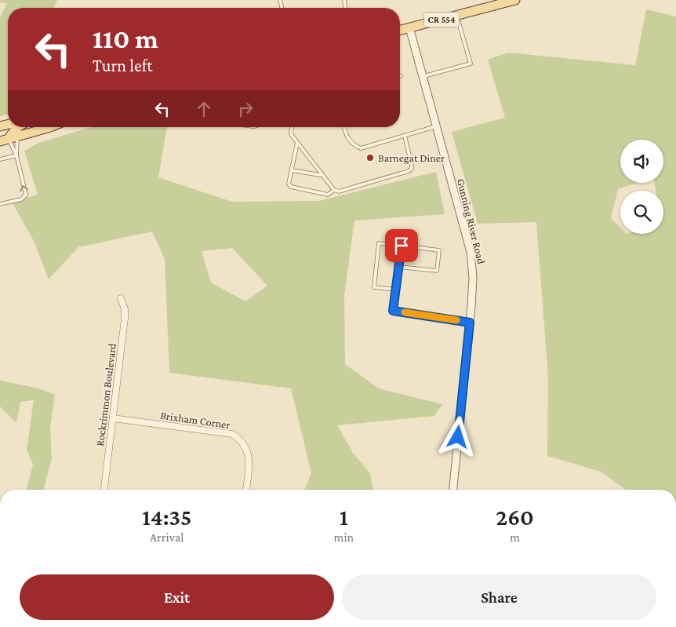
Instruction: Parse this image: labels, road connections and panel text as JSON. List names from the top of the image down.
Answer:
{
  "streets": {
    "main road": ["CR 554"],
    "street": ["Gunning River Road", "Rockrimmon Boulevard", "Brixham Corner"]
  },
  "crossings": [
    ["CR 554", "Gunning River Road"],
    ["Rockrimmon Boulevard", "Brixham Corner"]
  ],
  "places": ["Barnegat Diner"],
  "page": {
    "turn": ["110 m", "Turn left"],
    "eta": [
      "14:35",
      "Arrival",
      "1",
      "min",
      "260",
      "m"
    ],
    "buttons": ["Exit", "Share"]
  }
}
